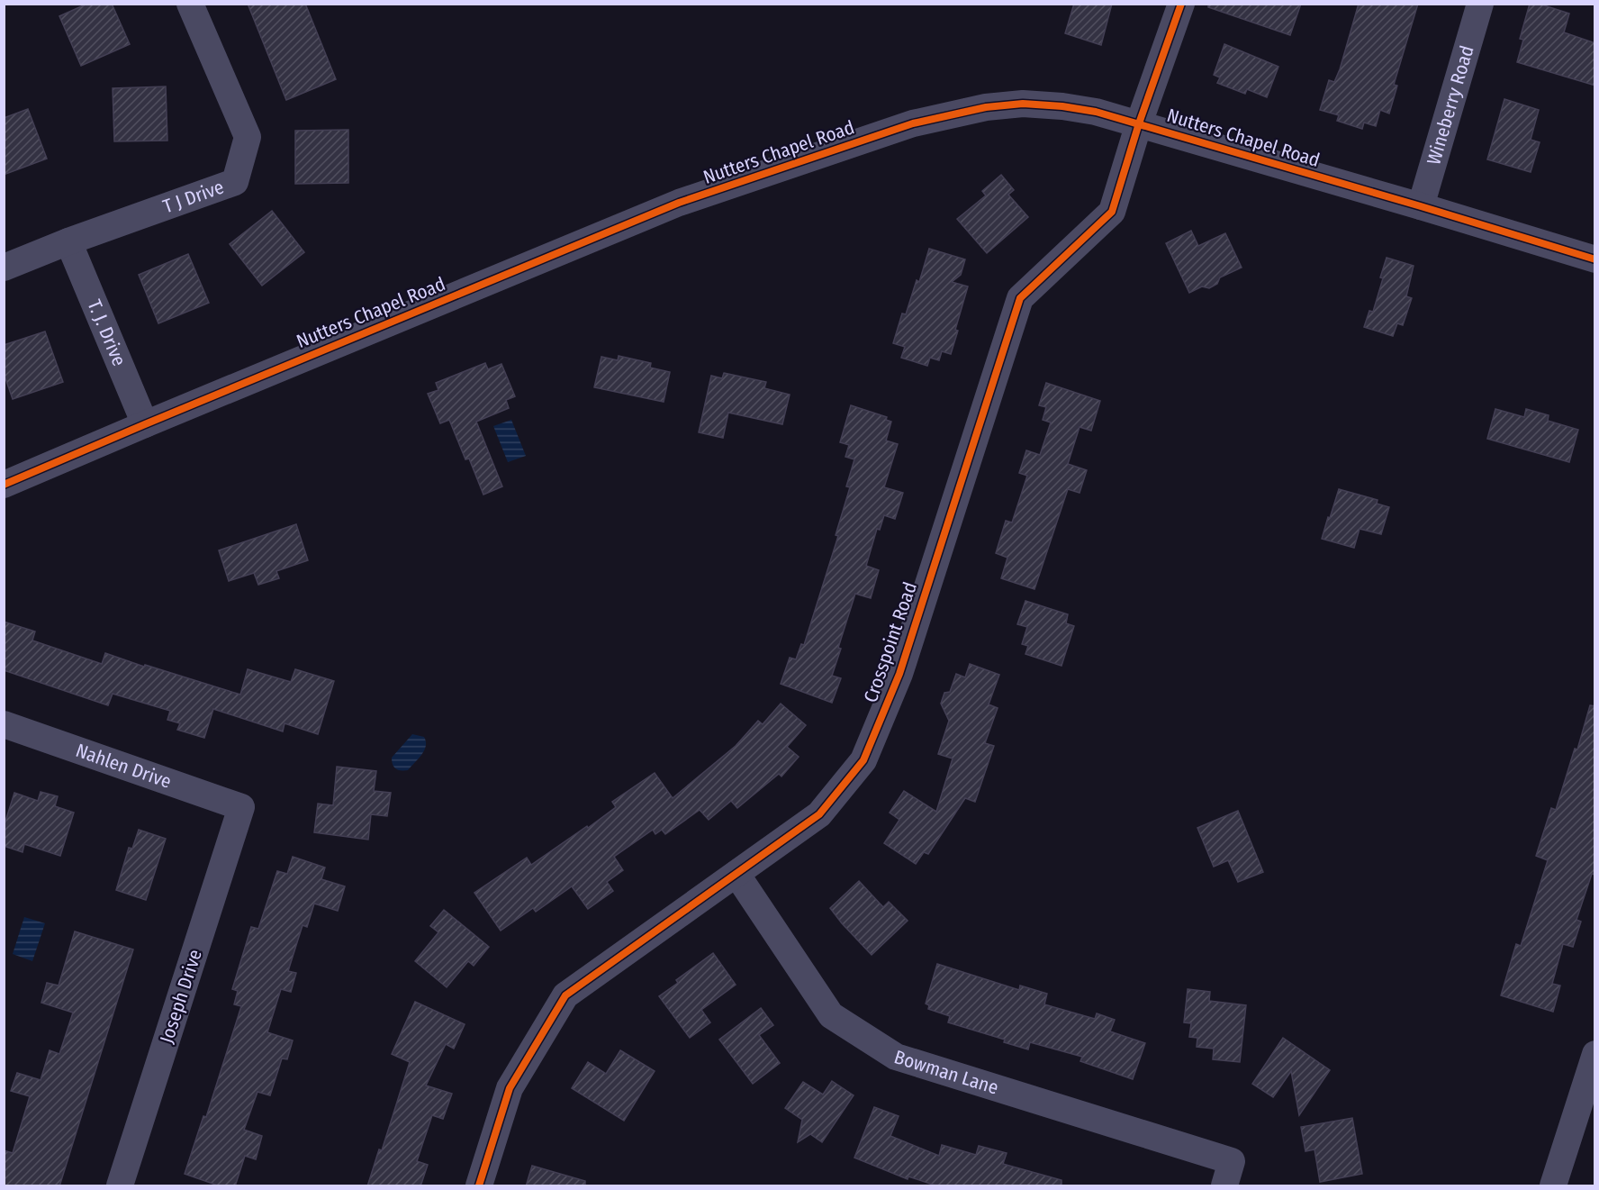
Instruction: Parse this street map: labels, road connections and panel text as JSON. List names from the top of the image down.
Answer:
{
  "streets": {
    "street": [
      "Wineberry Road",
      "Nutters Chapel Road",
      "T J Drive",
      "T. J. Drive",
      "Crosspoint Road",
      "Nahlen Drive",
      "Joseph Drive",
      "Bowman Lane"
    ]
  },
  "crossings": [
    ["Wineberry Road", "Nutters Chapel Road"],
    ["Nutters Chapel Road", "T. J. Drive"],
    ["Nutters Chapel Road", "Crosspoint Road"],
    ["T J Drive", "T. J. Drive"],
    ["Crosspoint Road", "Bowman Lane"],
    ["Nahlen Drive", "Joseph Drive"]
  ]
}
